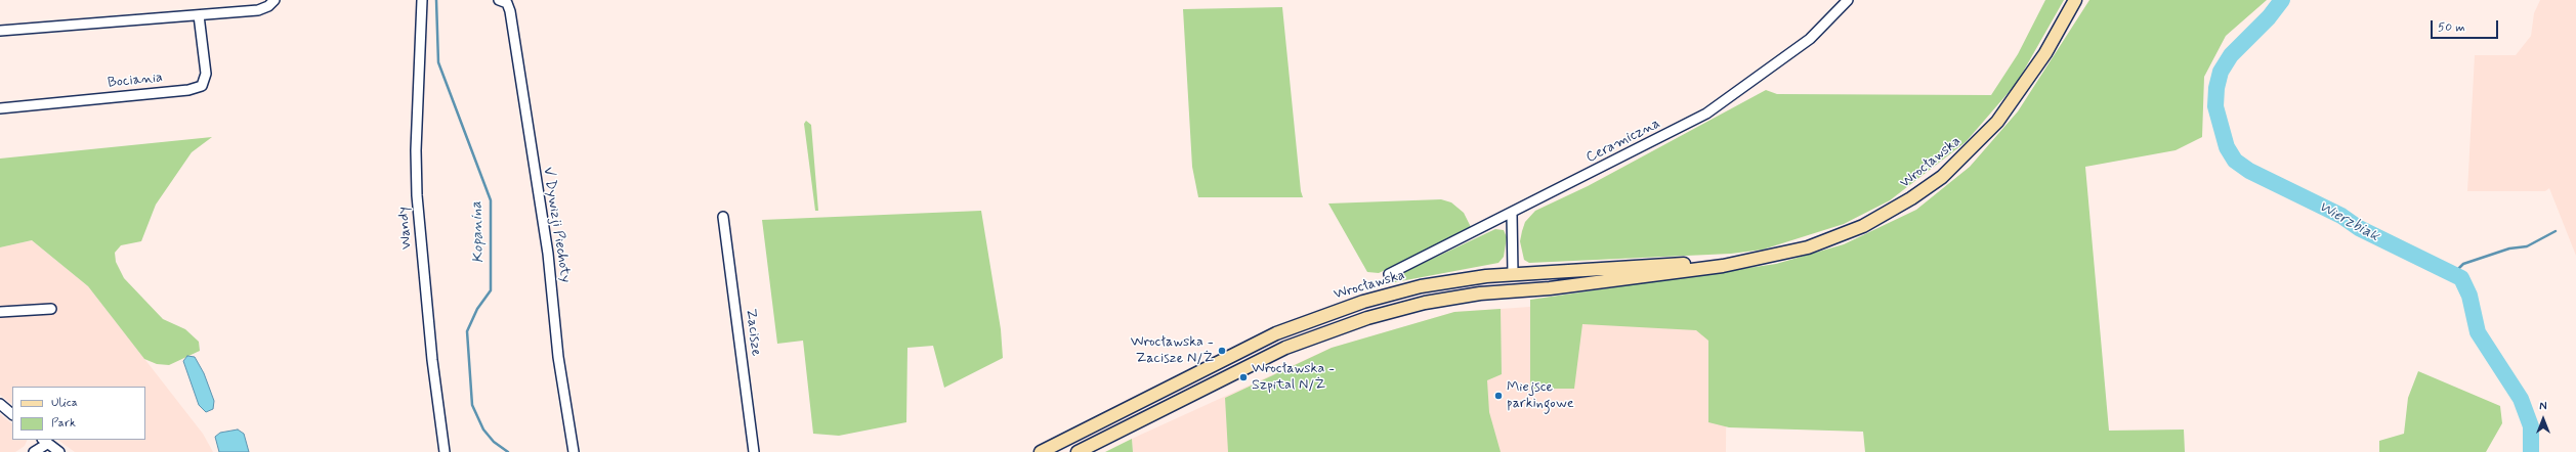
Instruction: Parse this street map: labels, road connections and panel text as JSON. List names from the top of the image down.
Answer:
{
  "streets": {
    "main road": ["Wrocławska"],
    "street": [
      "Bociania",
      "Ceramiczna",
      "V Dywizji Piechoty",
      "Wandy",
      "Zacisze"
    ]
  },
  "water": ["Wierzbiak", "Kopanina"],
  "places": ["Wrocławska - Zacisze N/Ż", "Wrocławska - Szpital N/Ż", "Miejsce parkingowe"],
  "legend": ["Ulica", "Park"],
  "scale_bar": "50 m",
  "north": "top"
}
